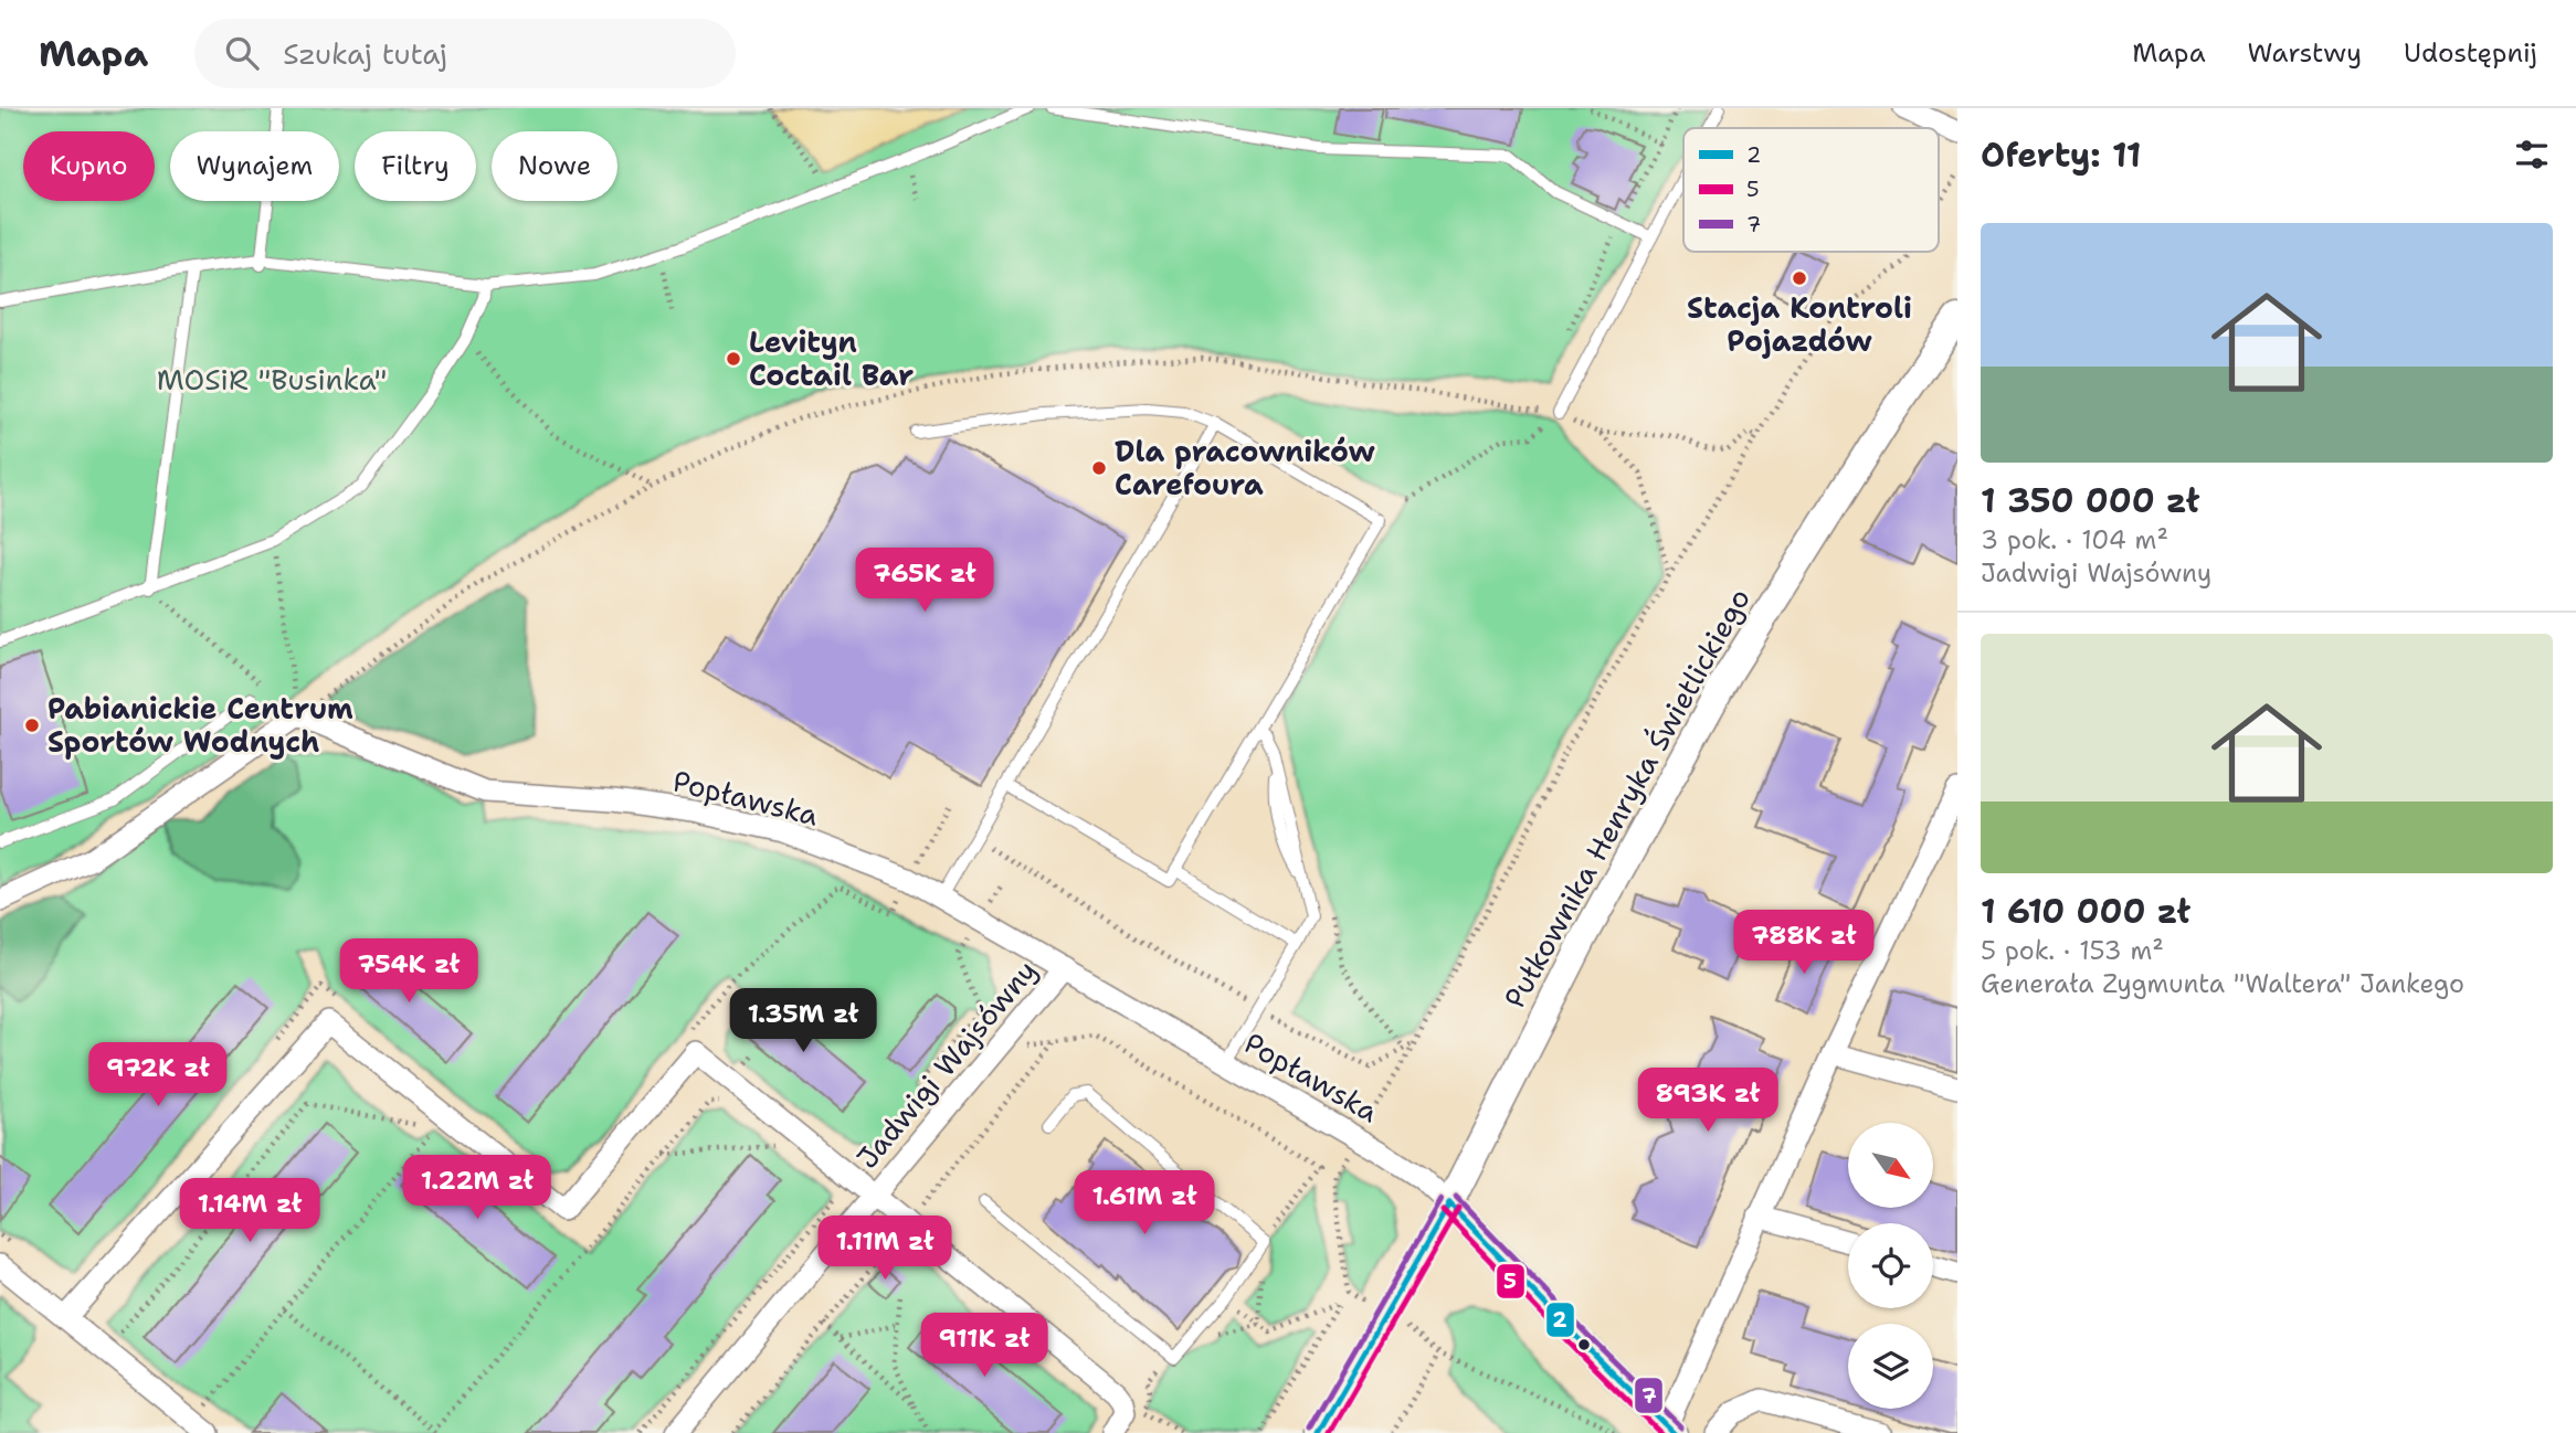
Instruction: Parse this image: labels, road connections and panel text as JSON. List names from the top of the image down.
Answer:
{
  "streets": {
    "street": ["Popławska", "Pułkownika Henryka Świetlickiego", "Jadwigi Wajsówny"]
  },
  "crossings": [
    ["Popławska", "Pułkownika Henryka Świetlickiego"],
    ["Popławska", "Jadwigi Wajsówny"]
  ],
  "parks": ["MOSiR \"Businka\""],
  "places": [
    "Stacja Kontroli Pojazdów",
    "Levityn Coctail Bar",
    "Dla pracowników Carefoura",
    "Pabianickie Centrum Sportów Wodnych"
  ],
  "lines": ["transit line 7", "transit line 2", "transit line 5"],
  "legend": ["2", "5", "7"],
  "north": "bottom right",
  "page": {
    "header": "Mapa",
    "search": "Szukaj tutaj",
    "nav": ["Mapa", "Warstwy", "Udostępnij"],
    "heading": "Oferty: 11",
    "chip": [
      "Kupno",
      "Wynajem",
      "Filtry",
      "Nowe"
    ],
    "list": [
      {
        "name": "1 350 000 zł",
        "note": "3 pok. · 104 m² · Jadwigi Wajsówny"
      },
      {
        "name": "1 610 000 zł",
        "note": "5 pok. · 153 m² · Generała Zygmunta \"Waltera\" Jankego"
      }
    ],
    "price": [
      "765K zł",
      "788K zł",
      "754K zł",
      "1.35M zł",
      "972K zł",
      "893K zł",
      "1.22M zł",
      "1.61M zł",
      "1.14M zł",
      "1.11M zł",
      "911K zł"
    ]
  }
}
